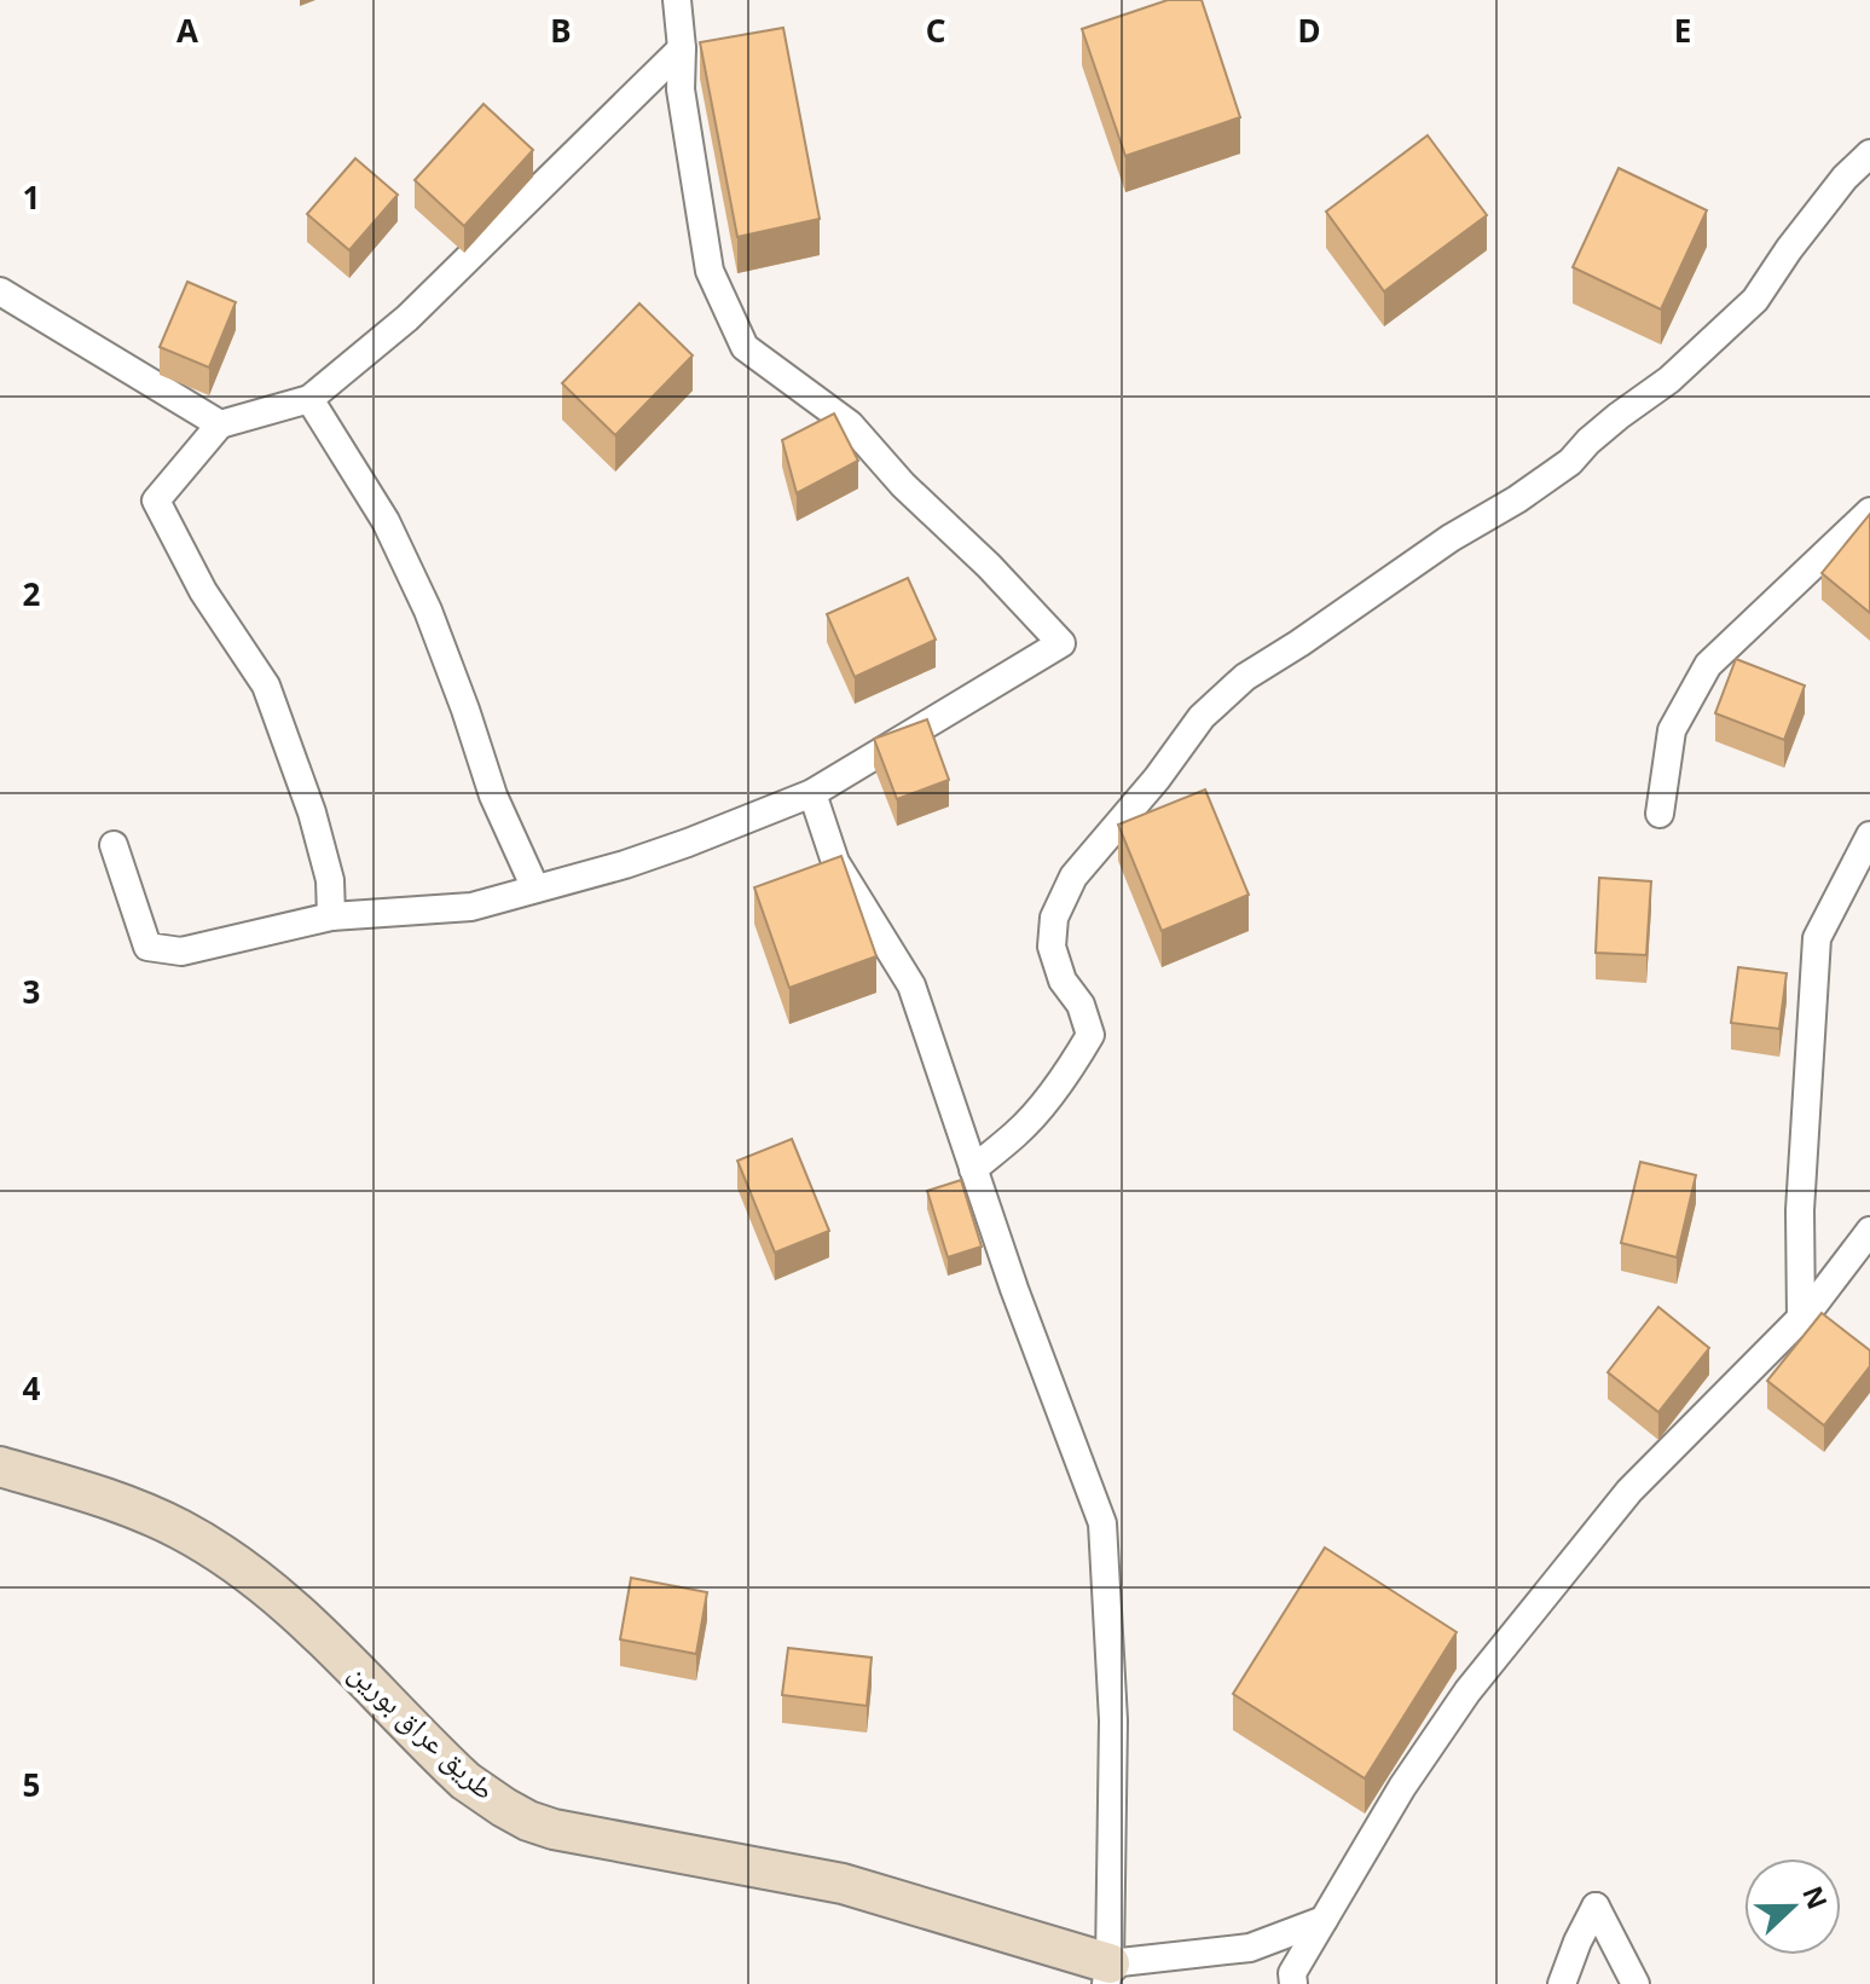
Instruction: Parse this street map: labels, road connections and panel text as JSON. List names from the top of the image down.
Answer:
{
  "streets": {
    "street": ["طريق عراق بورين"]
  },
  "north": "right",
  "grid": {
    "columns": [
      "A",
      "B",
      "C",
      "D",
      "E"
    ],
    "rows": [
      "1",
      "2",
      "3",
      "4",
      "5"
    ]
  }
}
